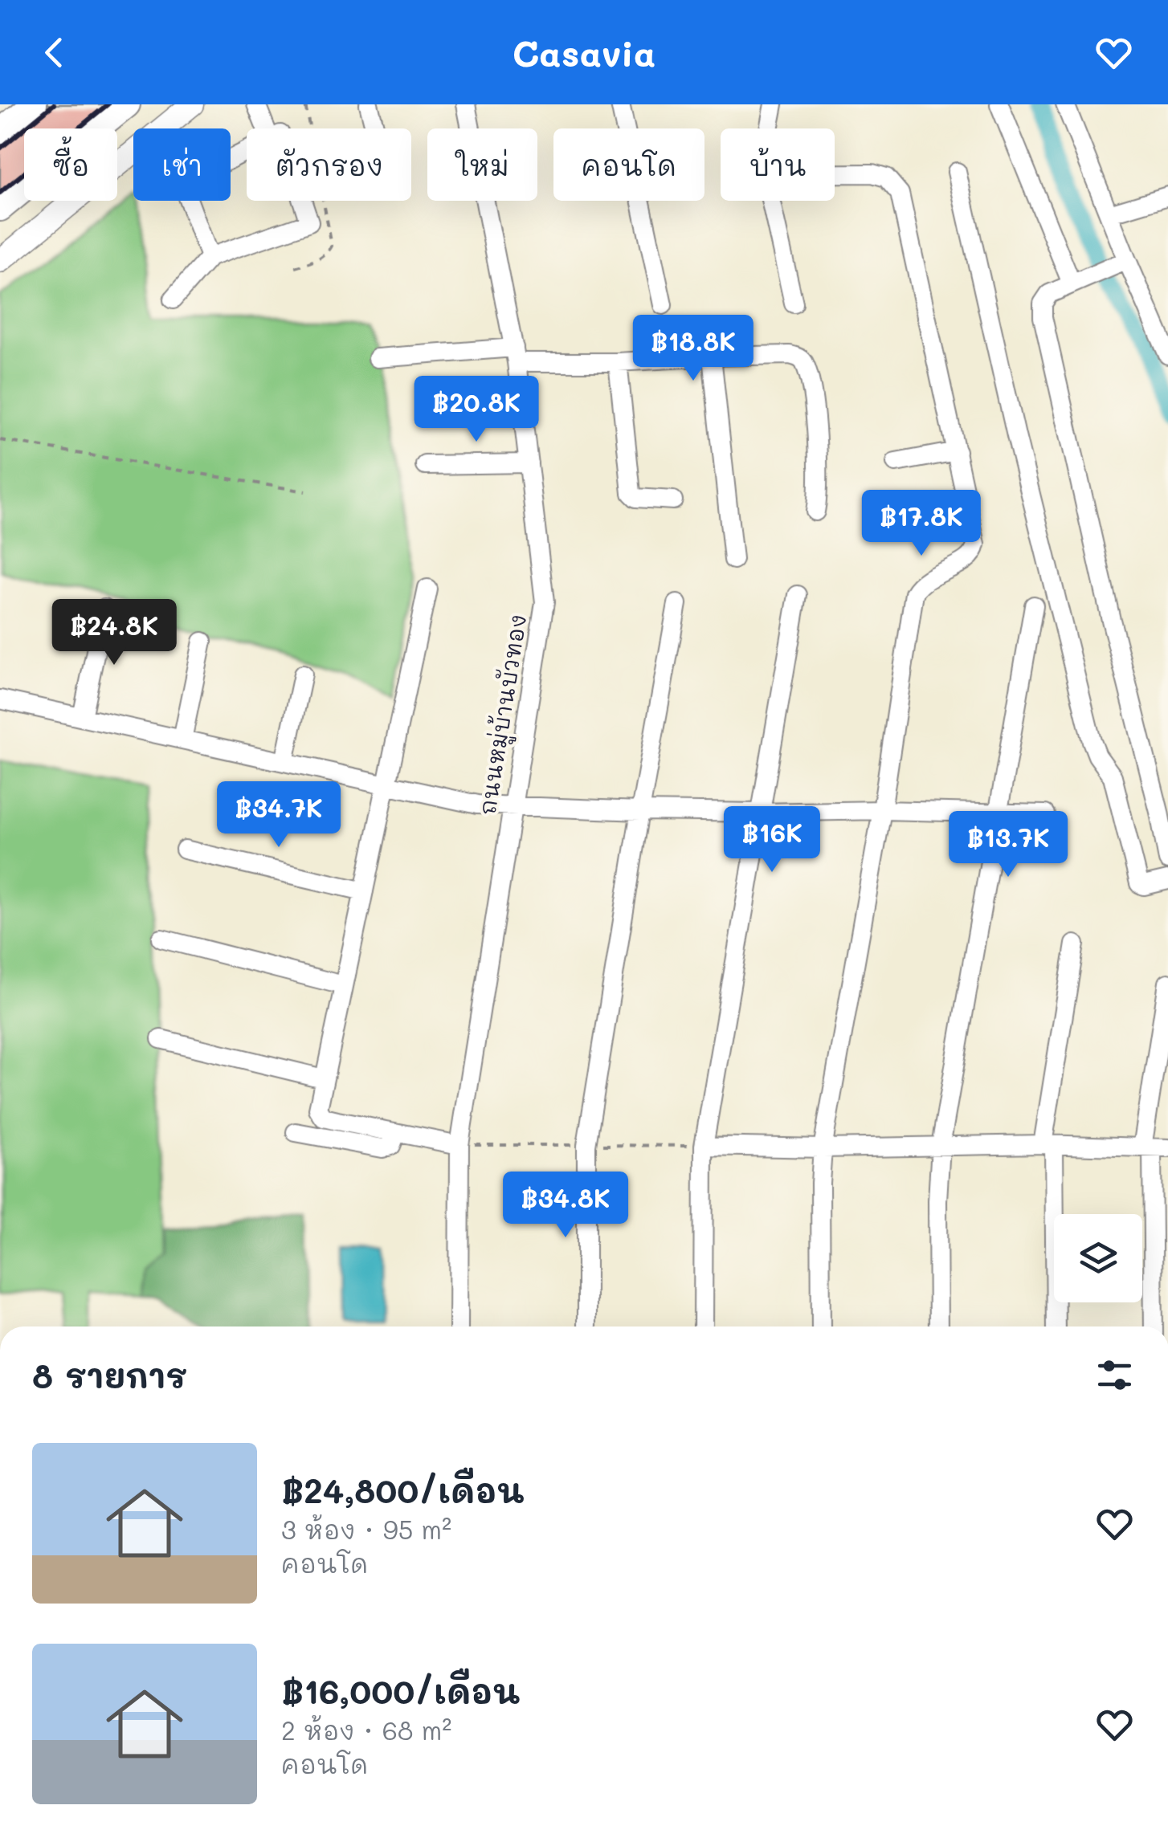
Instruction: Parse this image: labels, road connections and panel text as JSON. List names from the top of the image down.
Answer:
{
  "streets": {
    "street": ["ถนนหมู่บ้านบัวทอง"]
  },
  "page": {
    "header": "Casavia",
    "chip": [
      "ซื้อ",
      "เช่า",
      "ตัวกรอง",
      "ใหม่",
      "คอนโด",
      "บ้าน"
    ],
    "price": [
      "฿18.8K",
      "฿20.8K",
      "฿17.8K",
      "฿24.8K",
      "฿34.7K",
      "฿16K",
      "฿13.7K",
      "฿34.8K"
    ],
    "heading": "8 รายการ",
    "list": [
      {
        "name": "฿24,800/เดือน",
        "note": "3 ห้อง · 95 m² · คอนโด"
      },
      {
        "name": "฿16,000/เดือน",
        "note": "2 ห้อง · 68 m² · คอนโด"
      }
    ]
  }
}
